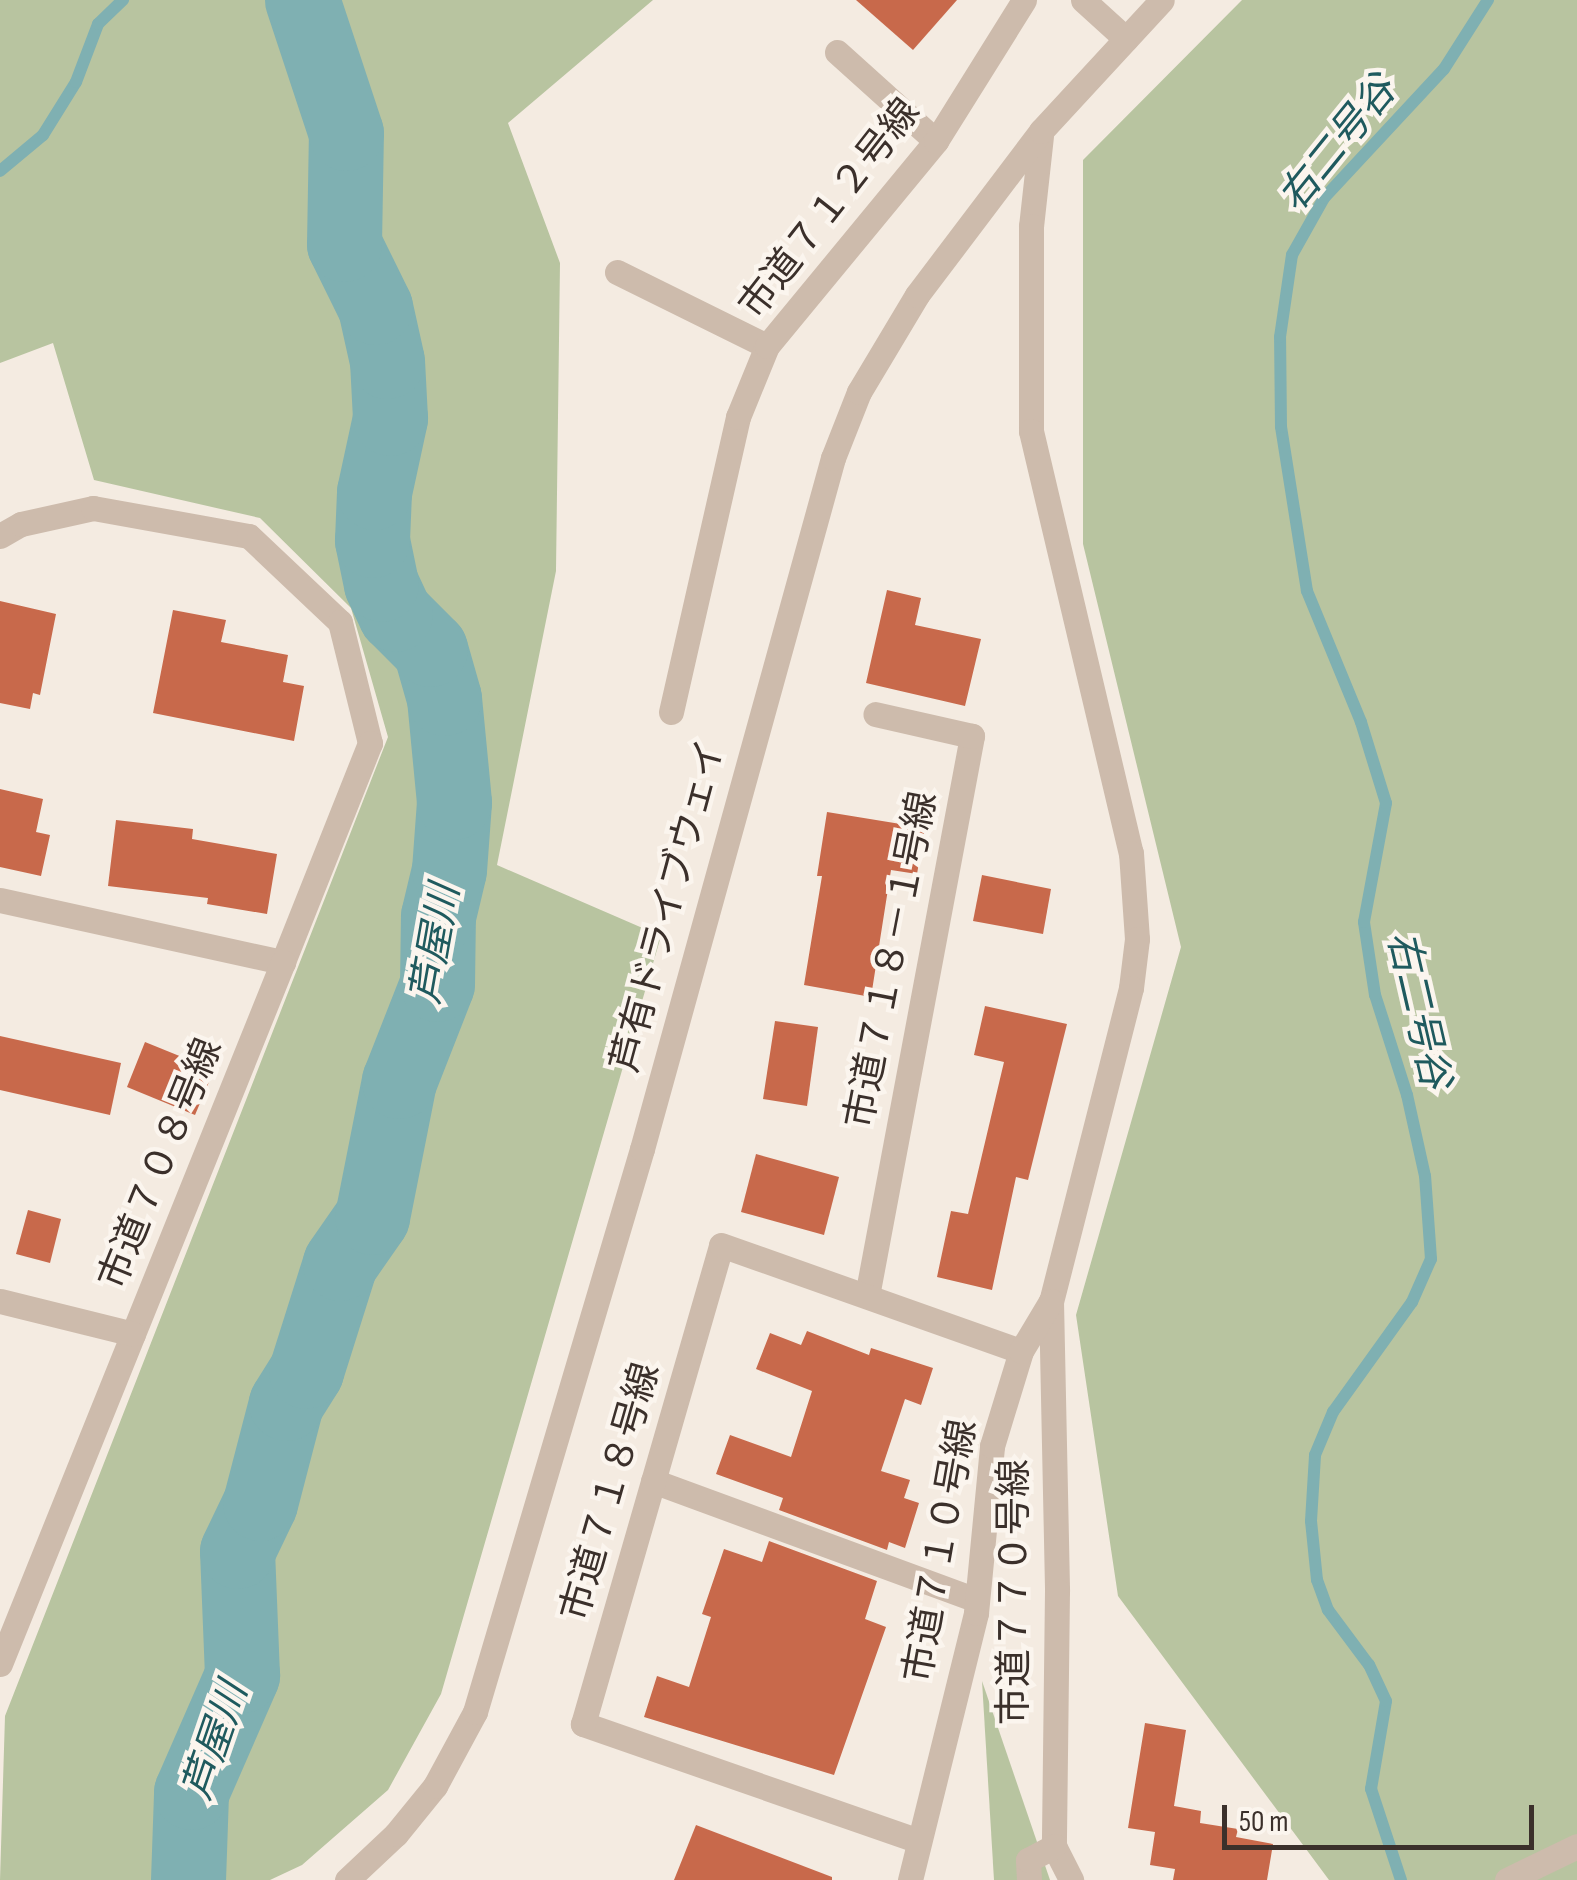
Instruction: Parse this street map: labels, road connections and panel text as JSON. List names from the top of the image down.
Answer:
{
  "streets": {
    "street": [
      "市道７１２号線",
      "芦有ドライブウェイ",
      "市道７１８－１号線",
      "市道７０８号線",
      "市道７１８号線",
      "市道７１０号線",
      "市道７７０号線"
    ]
  },
  "crossings": [
    ["市道７１８－１号線", "市道７１８号線"],
    ["市道７１８号線", "市道７１０号線"],
    ["市道７１０号線", "市道７７０号線"]
  ],
  "water": ["右二号谷", "芦屋川"],
  "scale_bar": "50 m"
}
